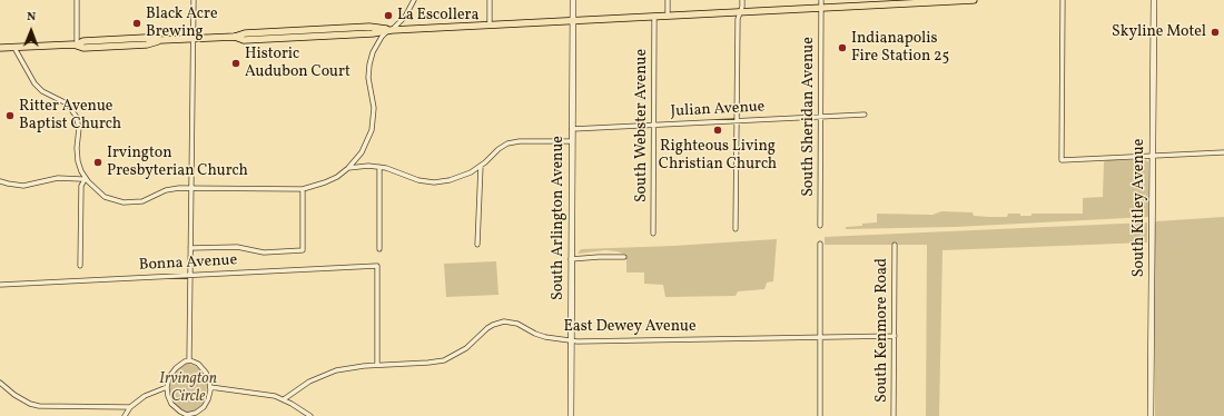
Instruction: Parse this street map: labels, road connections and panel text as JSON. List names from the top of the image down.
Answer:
{
  "streets": {
    "main road": ["South Kitley Avenue", "South Arlington Avenue"],
    "street": [
      "Julian Avenue",
      "South Sheridan Avenue",
      "South Webster Avenue",
      "Bonna Avenue",
      "East Dewey Avenue",
      "South Kenmore Road"
    ]
  },
  "crossings": [
    ["Julian Avenue", "South Sheridan Avenue"],
    ["Julian Avenue", "South Webster Avenue"],
    ["Julian Avenue", "South Arlington Avenue"],
    ["South Arlington Avenue", "East Dewey Avenue"],
    ["Bonna Avenue", "East Dewey Avenue"],
    ["East Dewey Avenue", "South Kenmore Road"]
  ],
  "parks": ["Irvington Circle"],
  "places": [
    "La Escollera",
    "Black Acre Brewing",
    "Skyline Motel",
    "Indianapolis Fire Station 25",
    "Historic Audubon Court",
    "Ritter Avenue Baptist Church",
    "Righteous Living Christian Church",
    "Irvington Presbyterian Church"
  ],
  "north": "top"
}
